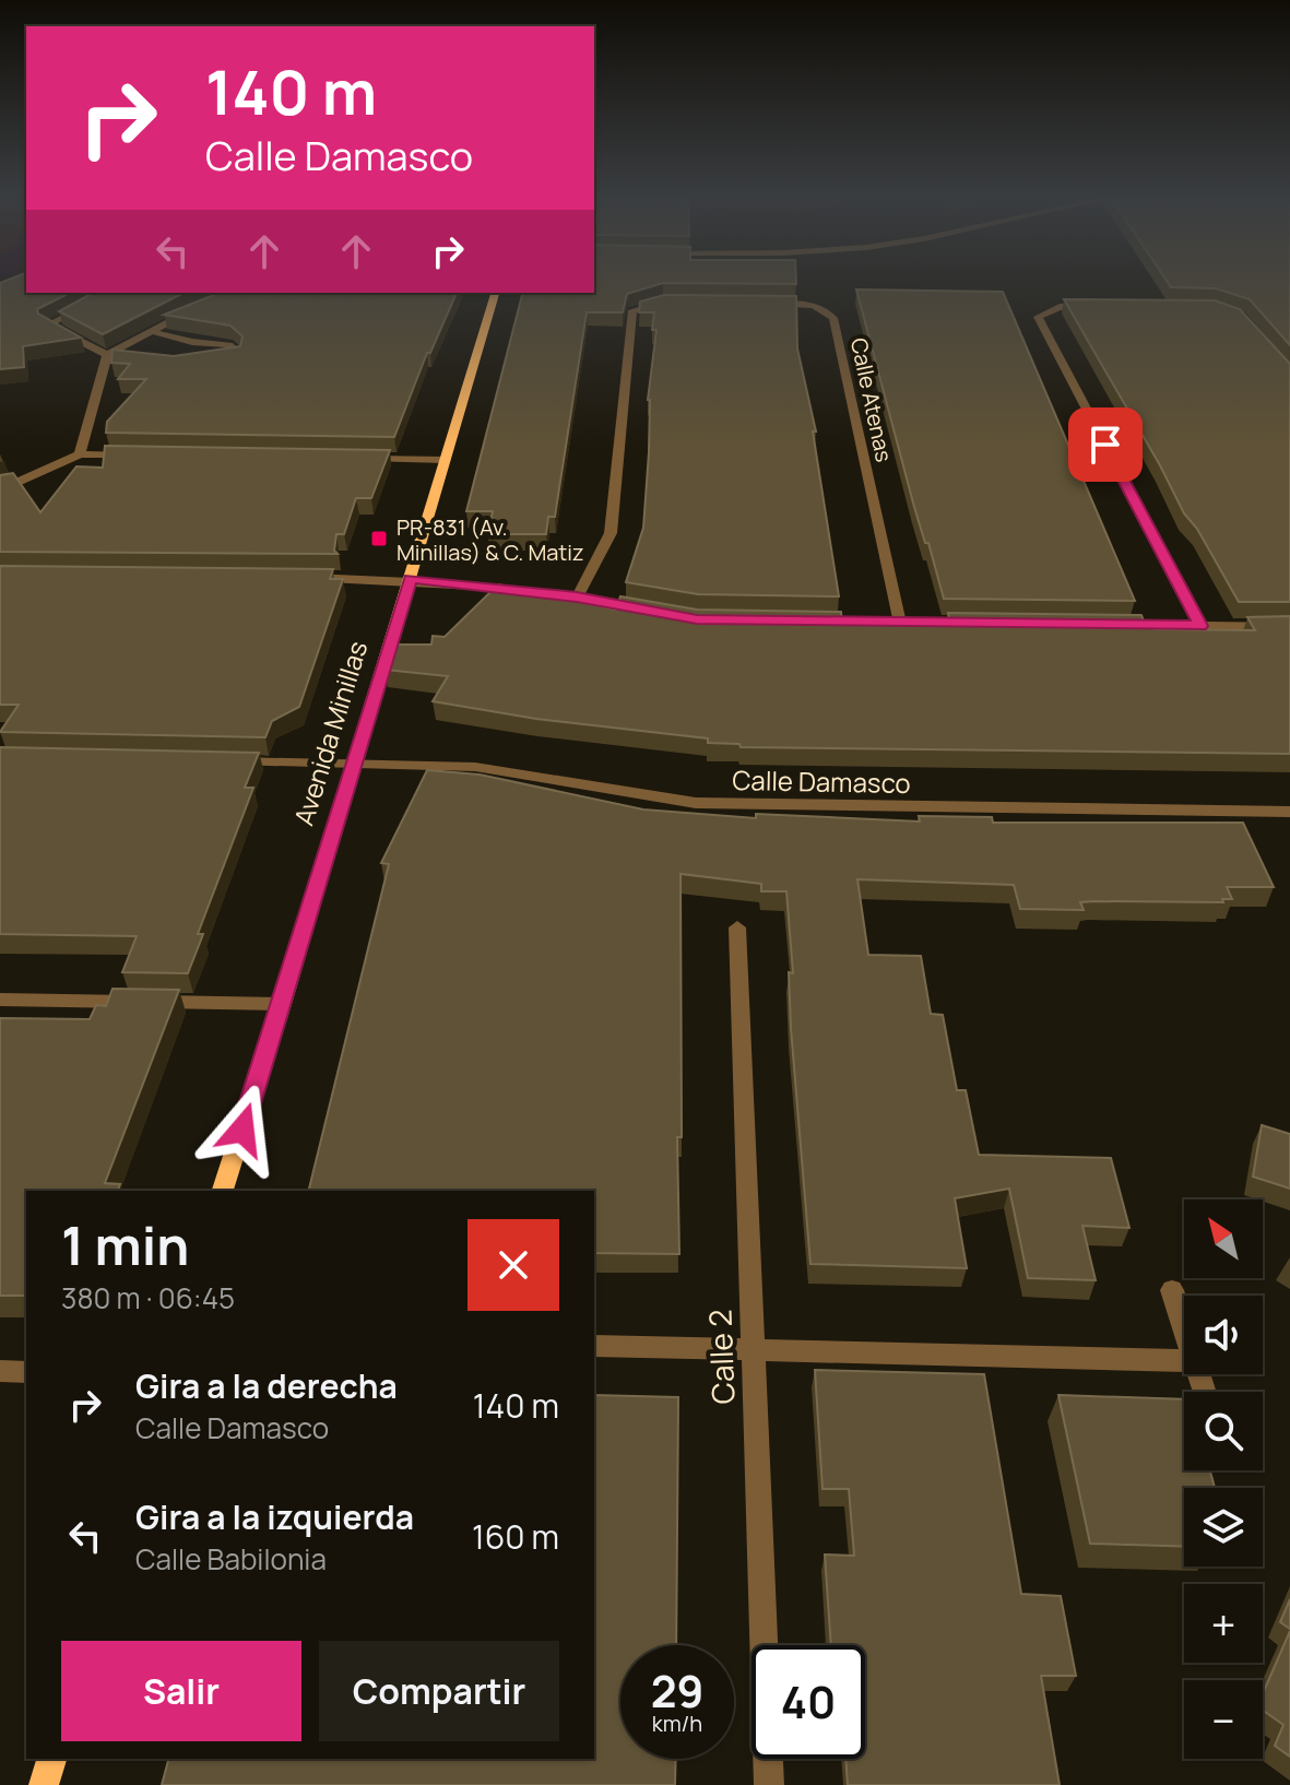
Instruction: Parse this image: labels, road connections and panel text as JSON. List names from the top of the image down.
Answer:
{
  "streets": {
    "street": [
      "Calle Atenas",
      "Avenida Minillas",
      "Calle Damasco",
      "Calle 2"
    ]
  },
  "crossings": [
    ["Avenida Minillas", "Calle Damasco"]
  ],
  "places": {
    "transit": ["PR-831 (Av. Minillas) & C. Matiz"]
  },
  "north": "top left",
  "page": {
    "turn": ["140 m", "Calle Damasco"],
    "heading": ["1 min", "380 m · 06:45"],
    "map_buttons": ["+", "−"],
    "list": [
      {
        "name": "Gira a la derecha",
        "note": "Calle Damasco",
        "value": "140 m"
      },
      {
        "name": "Gira a la izquierda",
        "note": "Calle Babilonia",
        "value": "160 m"
      }
    ],
    "buttons": ["Salir", "Compartir"],
    "speed": "29 km/h",
    "limit": "40"
  }
}
